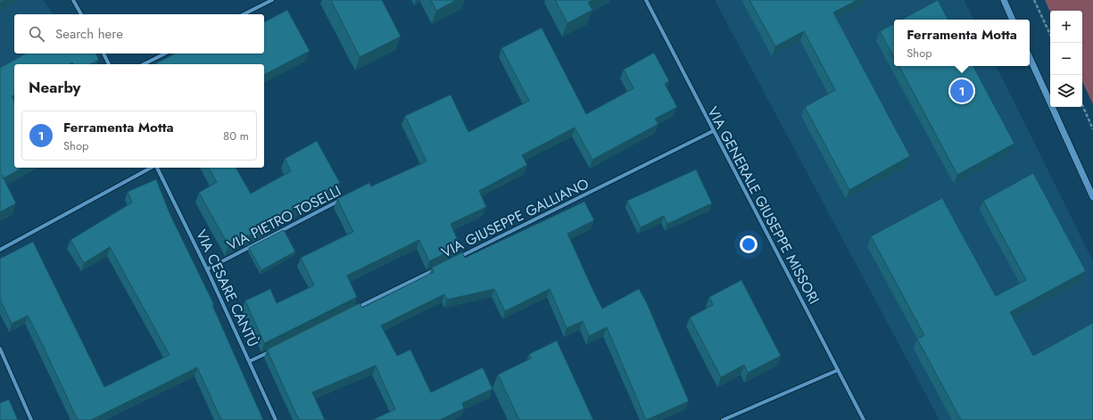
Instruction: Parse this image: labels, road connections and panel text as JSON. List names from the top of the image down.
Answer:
{
  "streets": {
    "street": [
      "VIA GENERALE GIUSEPPE MISSORI",
      "VIA PIETRO TOSELLI",
      "VIA GIUSEPPE GALLIANO",
      "VIA CESARE CANTÙ"
    ]
  },
  "crossings": [
    ["VIA GENERALE GIUSEPPE MISSORI", "VIA GIUSEPPE GALLIANO"],
    ["VIA PIETRO TOSELLI", "VIA CESARE CANTÙ"]
  ],
  "page": {
    "map_buttons": ["+", "−"],
    "search": "Search here",
    "popup": ["Ferramenta Motta", "Shop"],
    "heading": "Nearby",
    "pins": "1",
    "list": [
      {
        "mark": "1",
        "name": "Ferramenta Motta",
        "note": "Shop",
        "value": "80 m"
      }
    ]
  }
}
